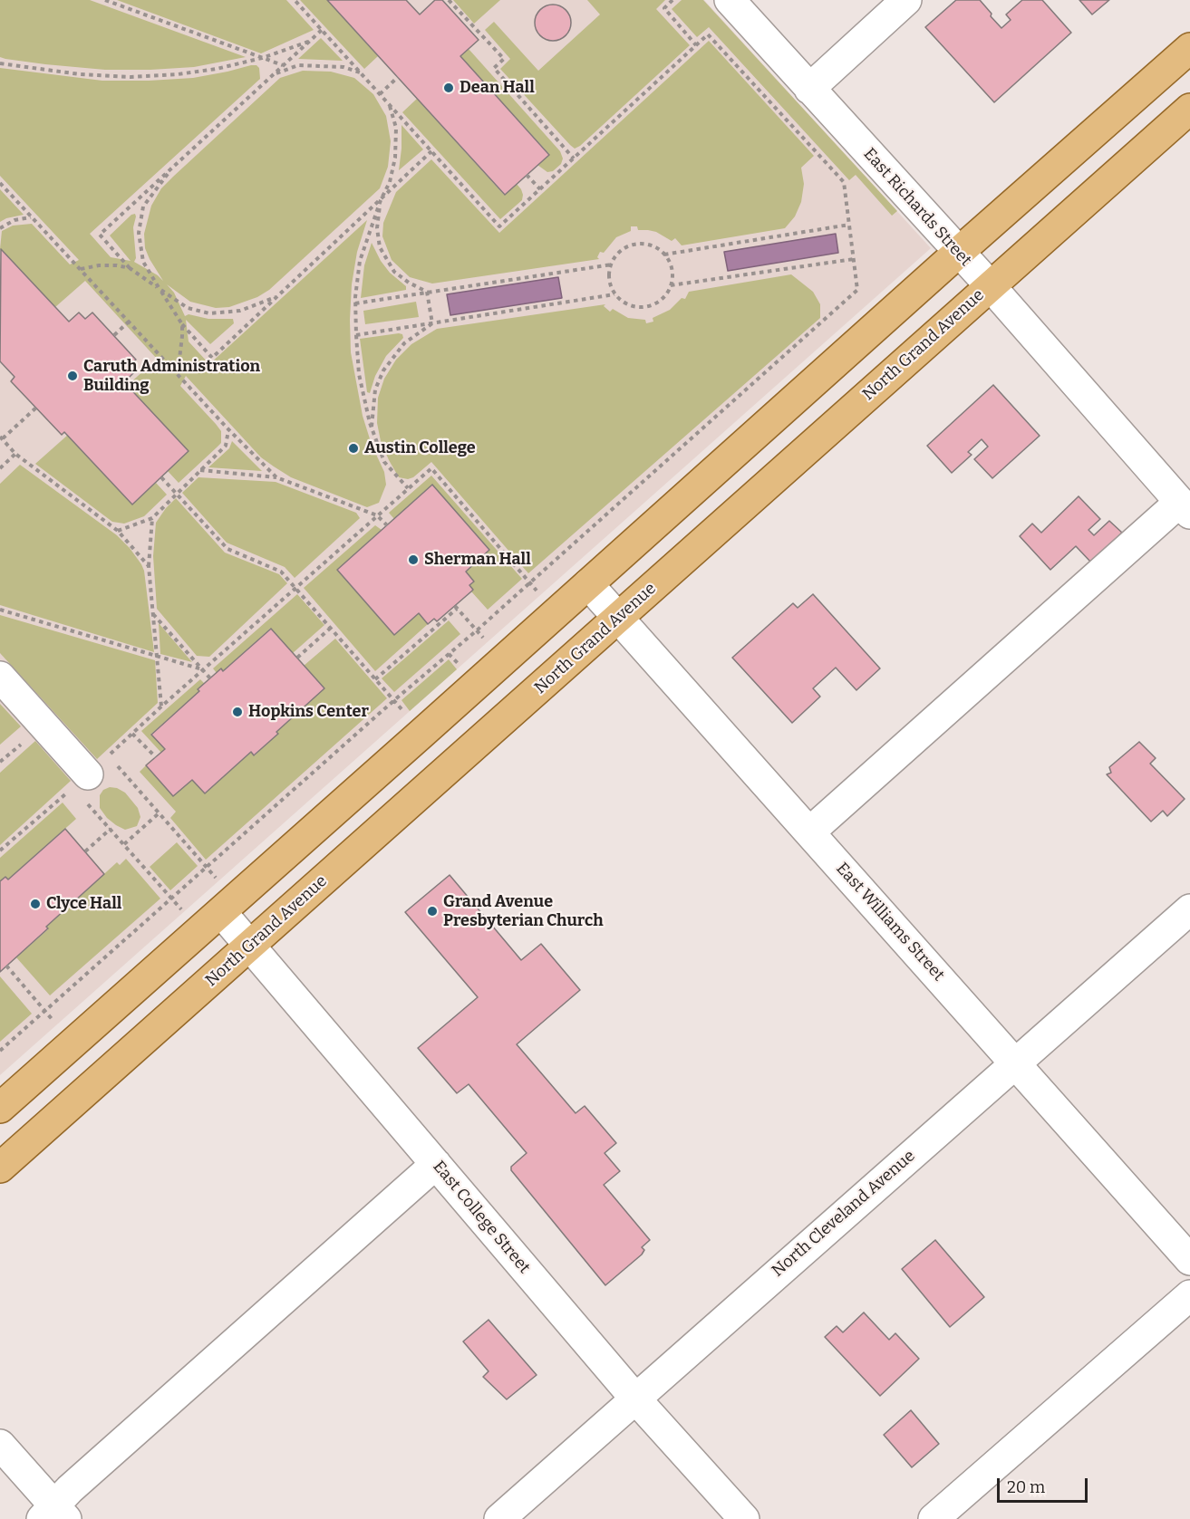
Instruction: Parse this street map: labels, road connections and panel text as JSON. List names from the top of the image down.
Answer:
{
  "streets": {
    "main road": ["North Grand Avenue"],
    "street": [
      "East Richards Street",
      "East Williams Street",
      "North Cleveland Avenue",
      "East College Street"
    ]
  },
  "crossings": [
    ["East Richards Street", "North Grand Avenue"],
    ["North Grand Avenue", "East Williams Street"],
    ["North Grand Avenue", "East College Street"],
    ["East Williams Street", "North Cleveland Avenue"],
    ["North Cleveland Avenue", "East College Street"]
  ],
  "places": [
    "Dean Hall",
    "Caruth Administration Building",
    "Austin College",
    "Sherman Hall",
    "Hopkins Center",
    "Clyce Hall",
    "Grand Avenue Presbyterian Church"
  ],
  "scale_bar": "20 m"
}
